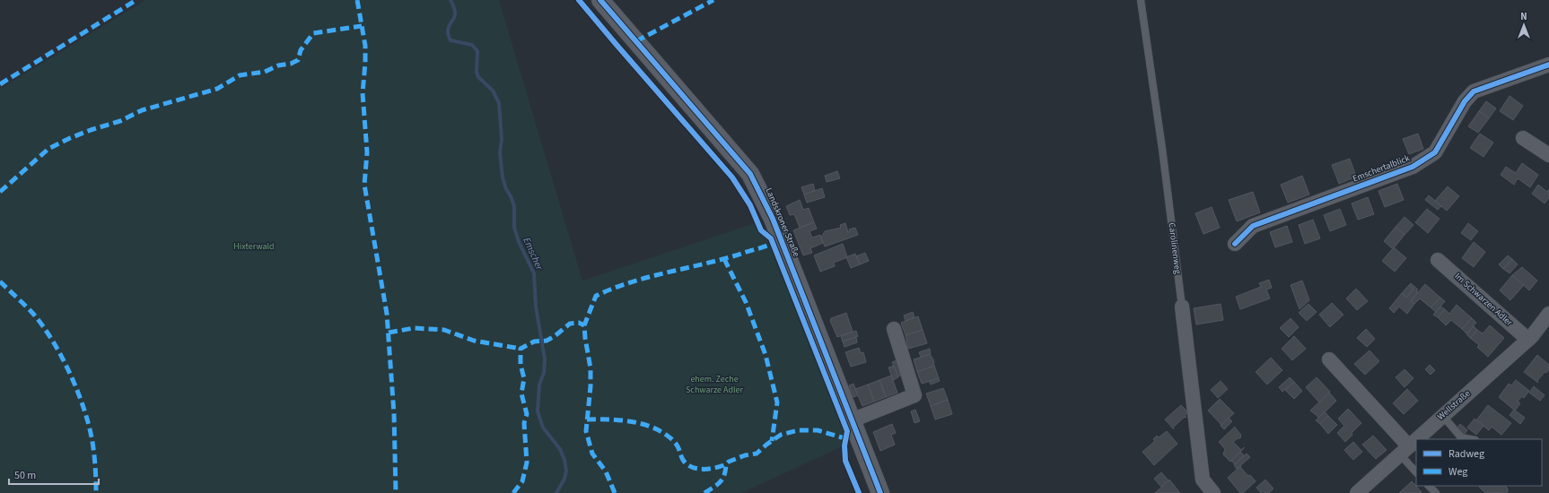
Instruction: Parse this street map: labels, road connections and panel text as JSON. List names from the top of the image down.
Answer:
{
  "streets": {
    "street": [
      "Emschertalblick",
      "Landskroner Straße",
      "Carolinenweg",
      "Im Schwarzen Adler",
      "Wellstraße"
    ]
  },
  "crossings": [
    ["Im Schwarzen Adler", "Wellstraße"]
  ],
  "water": ["Emscher"],
  "parks": ["Hixterwald", "ehem. Zeche Schwarze Adler"],
  "legend": ["Radweg", "Weg"],
  "scale_bar": "50 m",
  "north": "top"
}
